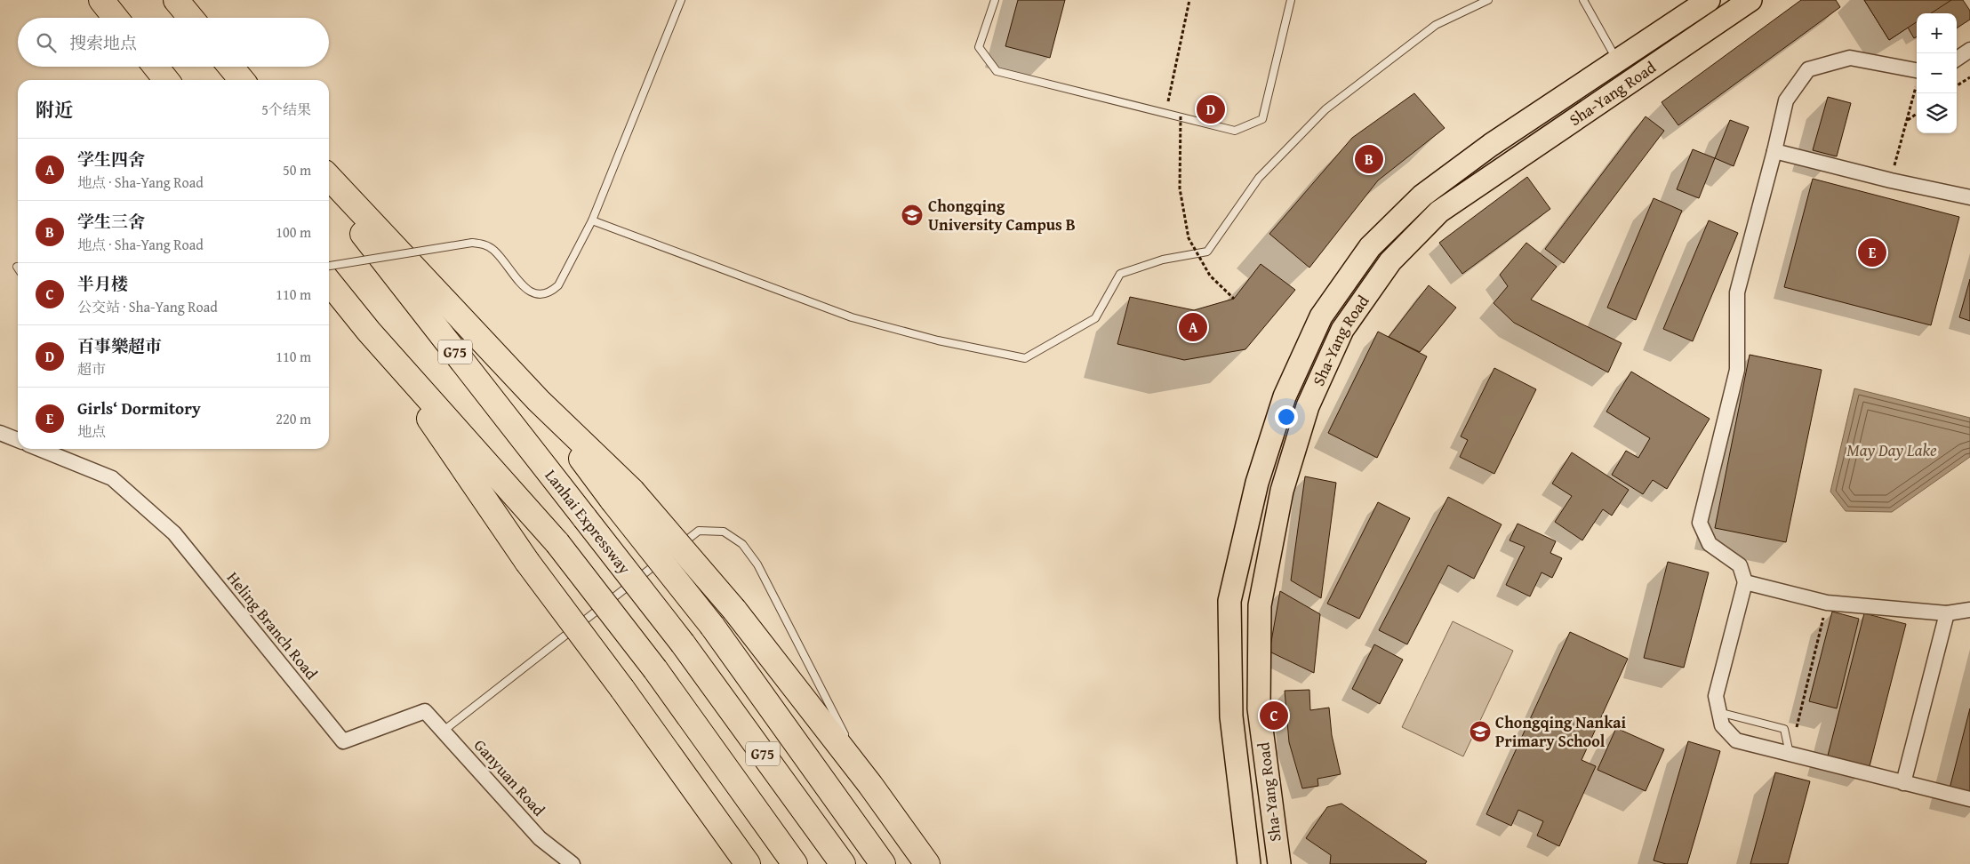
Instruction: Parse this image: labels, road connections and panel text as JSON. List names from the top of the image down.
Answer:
{
  "streets": {
    "highway": ["G75", "Lanhai Expressway"],
    "main road": ["Sha-Yang Road"],
    "street": ["Heling Branch Road", "Ganyuan Road"]
  },
  "crossings": [
    ["Heling Branch Road", "Ganyuan Road"]
  ],
  "water": ["May Day Lake"],
  "places": {
    "school or university": ["Chongqing University Campus B", "Chongqing Nankai Primary School"]
  },
  "page": {
    "map_buttons": ["+", "−"],
    "search": "搜索地点",
    "heading": ["附近", "5个结果"],
    "pins": [
      "D",
      "B",
      "E",
      "A",
      "C"
    ],
    "list": [
      {
        "mark": "A",
        "name": "学生四舍",
        "note": "地点 · Sha-Yang Road",
        "value": "50 m"
      },
      {
        "mark": "B",
        "name": "学生三舍",
        "note": "地点 · Sha-Yang Road",
        "value": "100 m"
      },
      {
        "mark": "C",
        "name": "半月楼",
        "note": "公交站 · Sha-Yang Road",
        "value": "110 m"
      },
      {
        "mark": "D",
        "name": "百事樂超市",
        "note": "超市",
        "value": "110 m"
      },
      {
        "mark": "E",
        "name": "Girls‘ Dormitory",
        "note": "地点",
        "value": "220 m"
      }
    ]
  }
}
